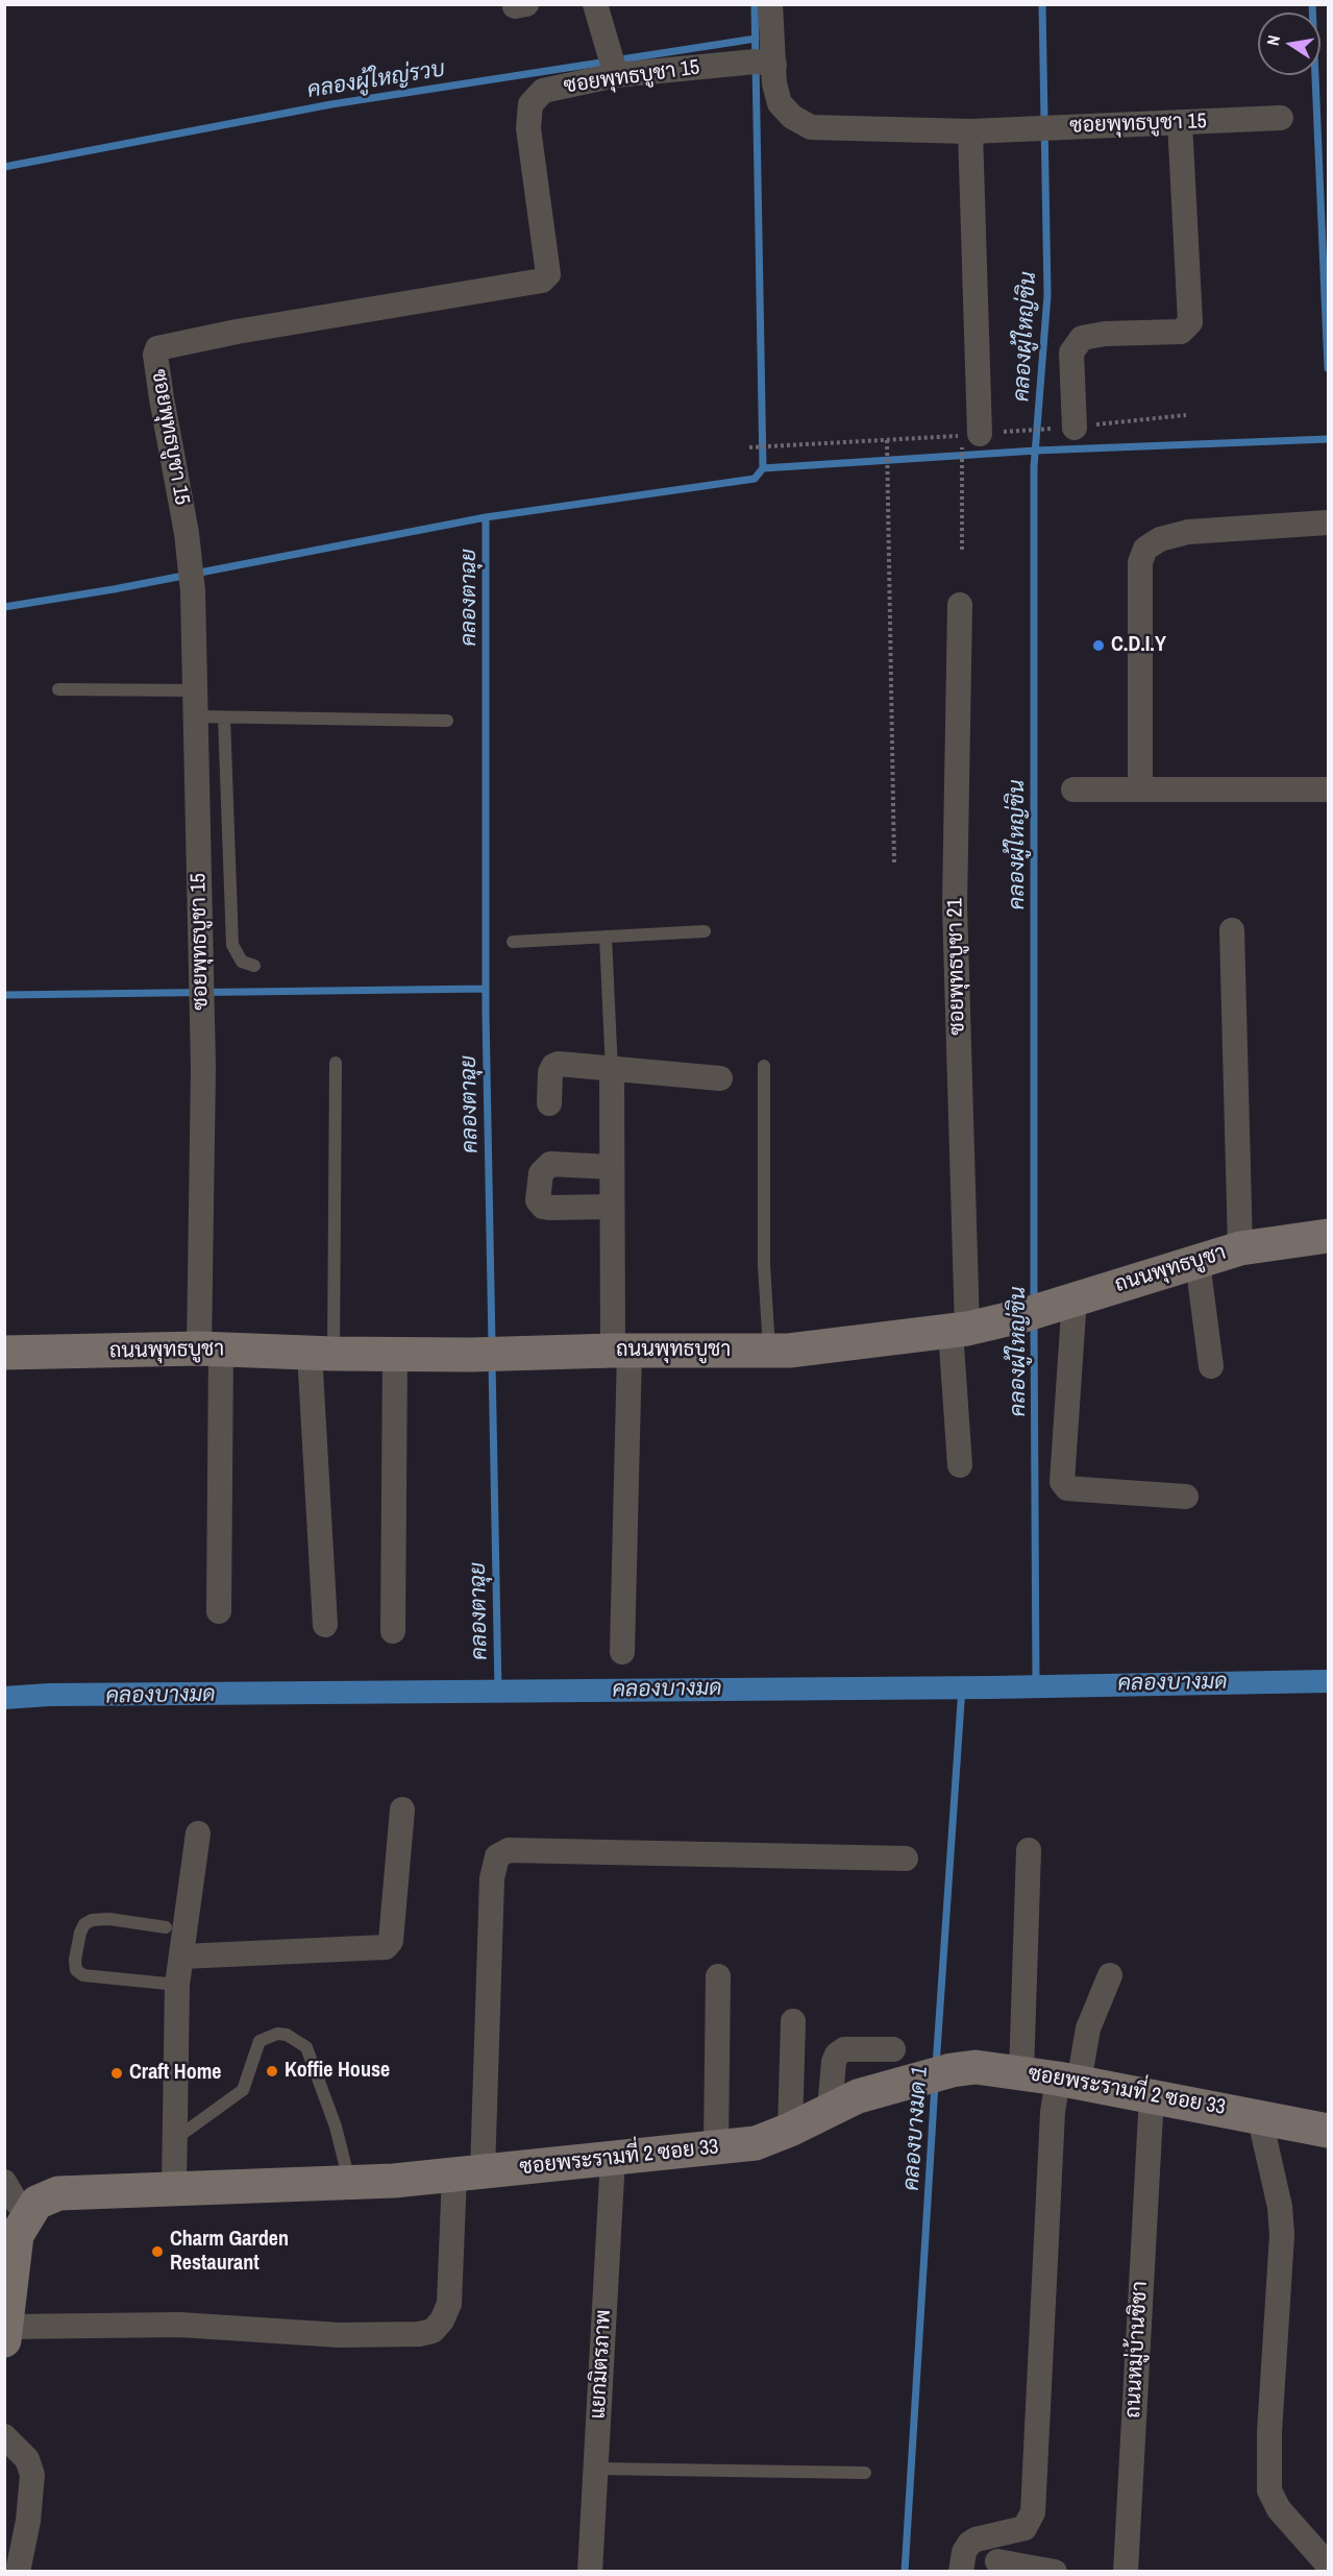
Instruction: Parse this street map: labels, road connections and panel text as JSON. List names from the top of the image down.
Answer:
{
  "streets": {
    "street": [
      "ซอยพุทธบูชา 15",
      "ซอยพุทธบูชา 21",
      "ถนนพุทธบูชา",
      "ซอยพระรามที่ 2 ซอย 33",
      "ถนนหมู่บ้านชิชา",
      "แยกมิตรภาพ"
    ]
  },
  "crossings": [
    ["ซอยพุทธบูชา 15", "ถนนพุทธบูชา"],
    ["ซอยพุทธบูชา 21", "ถนนพุทธบูชา"],
    ["ซอยพระรามที่ 2 ซอย 33", "ถนนหมู่บ้านชิชา"],
    ["ซอยพระรามที่ 2 ซอย 33", "แยกมิตรภาพ"]
  ],
  "water": [
    "คลองผู้ใหญ่รวบ",
    "คลองผู้ใหญ่ชิน",
    "คลองตาฉุย",
    "คลองบางมด",
    "คลองบางมด 1"
  ],
  "places": [
    "C.D.I.Y",
    "Koffie House",
    "Craft Home",
    "Charm Garden Restaurant"
  ],
  "north": "left"
}
